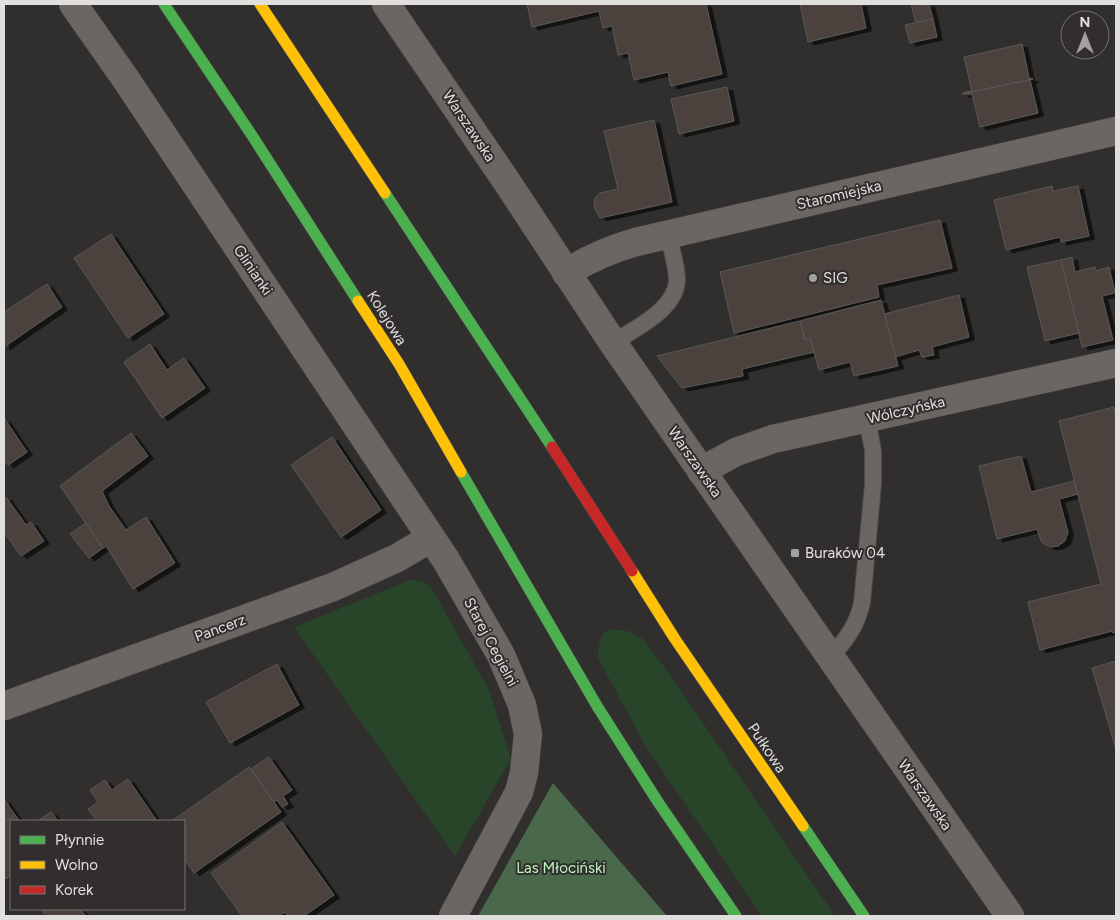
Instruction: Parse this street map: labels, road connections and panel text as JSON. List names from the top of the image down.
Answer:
{
  "streets": {
    "highway": ["Kolejowa", "Pułkowa"],
    "street": [
      "Warszawska",
      "Staromiejska",
      "Glinianki",
      "Wólczyńska",
      "Pancerz",
      "Starej Cegielni"
    ]
  },
  "crossings": [
    ["Warszawska", "Staromiejska"],
    ["Warszawska", "Wólczyńska"],
    ["Glinianki", "Pancerz"],
    ["Glinianki", "Starej Cegielni"],
    ["Pancerz", "Starej Cegielni"]
  ],
  "parks": ["Las Młociński"],
  "places": {
    "other": ["SIG"],
    "transit": ["Buraków 04"]
  },
  "legend": ["Płynnie", "Wolno", "Korek"],
  "north": "top"
}
